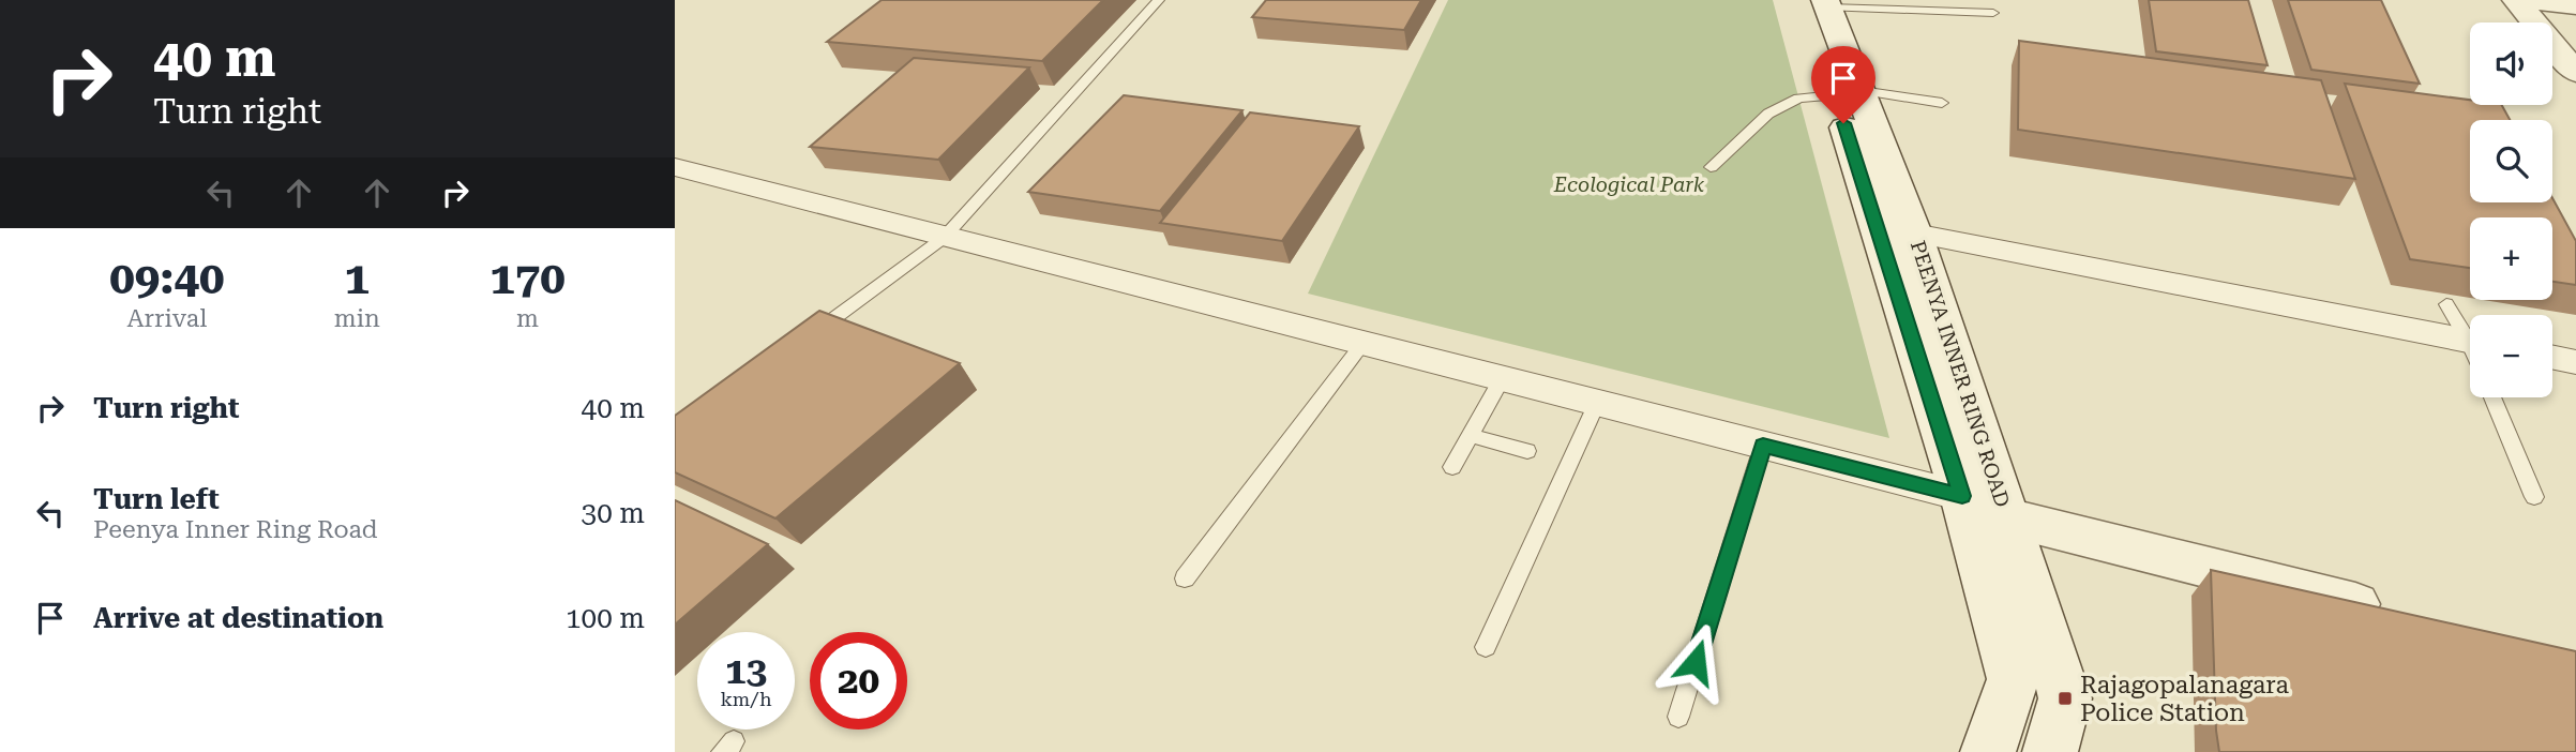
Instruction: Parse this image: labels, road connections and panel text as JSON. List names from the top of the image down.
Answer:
{
  "streets": {
    "main road": ["PEENYA INNER RING ROAD"]
  },
  "parks": ["Ecological Park"],
  "places": {
    "transit": ["Rajagopalanagara Police Station"]
  },
  "page": {
    "turn": ["40 m", "Turn right"],
    "map_buttons": ["+", "−"],
    "eta": [
      "09:40",
      "Arrival",
      "1",
      "min",
      "170",
      "m"
    ],
    "list": [
      {
        "name": "Turn right",
        "value": "40 m"
      },
      {
        "name": "Turn left",
        "note": "Peenya Inner Ring Road",
        "value": "30 m"
      },
      {
        "name": "Arrive at destination",
        "value": "100 m"
      }
    ],
    "speed": "13 km/h",
    "limit": "20"
  }
}
